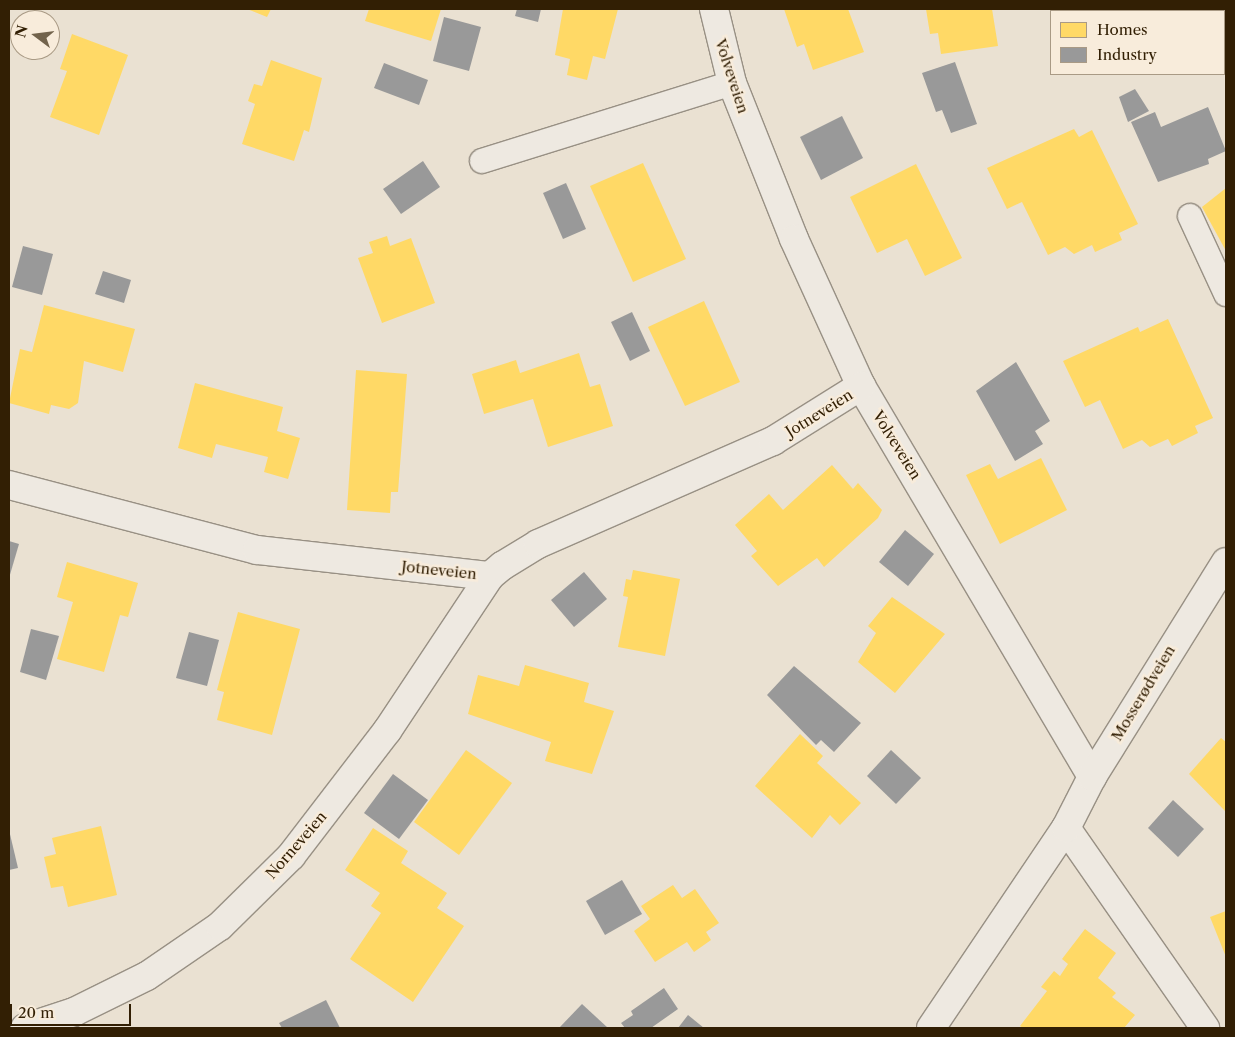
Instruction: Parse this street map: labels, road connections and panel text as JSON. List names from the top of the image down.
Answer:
{
  "streets": {
    "street": [
      "Volveveien",
      "Jotneveien",
      "Mosserødveien",
      "Norneveien"
    ]
  },
  "crossings": [
    ["Volveveien", "Jotneveien"],
    ["Volveveien", "Mosserødveien"],
    ["Jotneveien", "Norneveien"]
  ],
  "legend": ["Homes", "Industry"],
  "scale_bar": "20 m",
  "north": "left"
}
